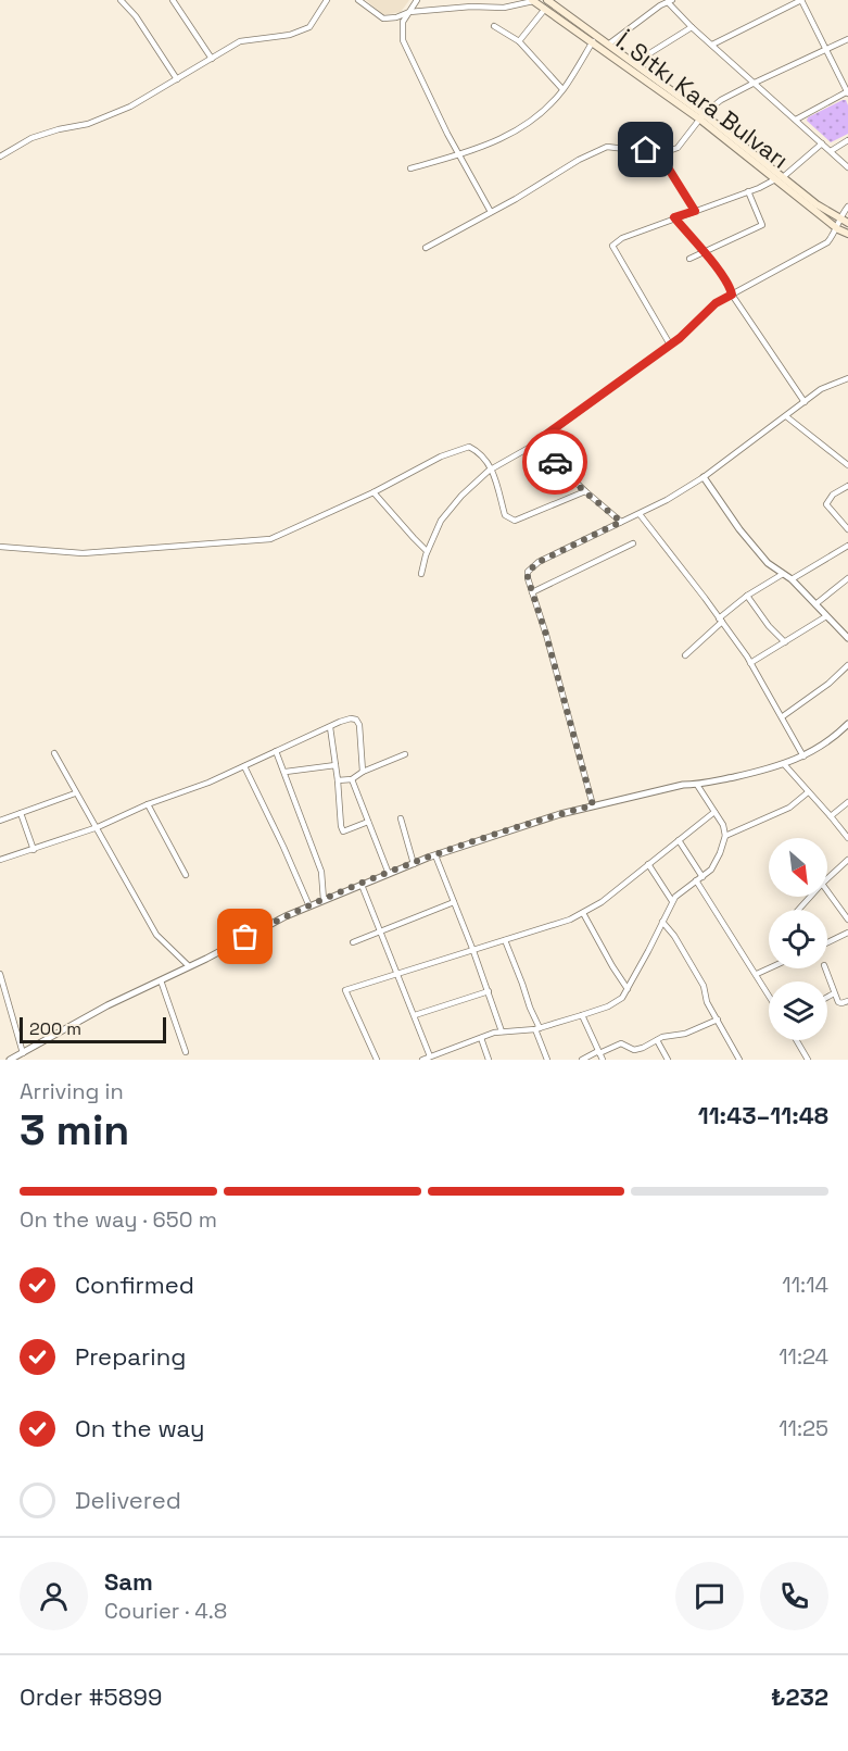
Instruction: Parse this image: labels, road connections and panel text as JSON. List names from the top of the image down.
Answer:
{
  "streets": {
    "main road": ["İ. Sıtkı Kara Bulvarı"]
  },
  "scale_bar": "200 m",
  "north": "bottom right",
  "page": {
    "scale": "200 m",
    "heading": ["3 min", "Arriving in", "11:43–11:48"],
    "panel": [
      "Sam",
      "Courier · 4.8",
      "Order #5899",
      "₺232"
    ],
    "bar": "On the way · 650 m",
    "list": [
      ["Confirmed", "11:14"],
      ["Preparing", "11:24"],
      ["On the way", "11:25"],
      "Delivered"
    ]
  }
}
